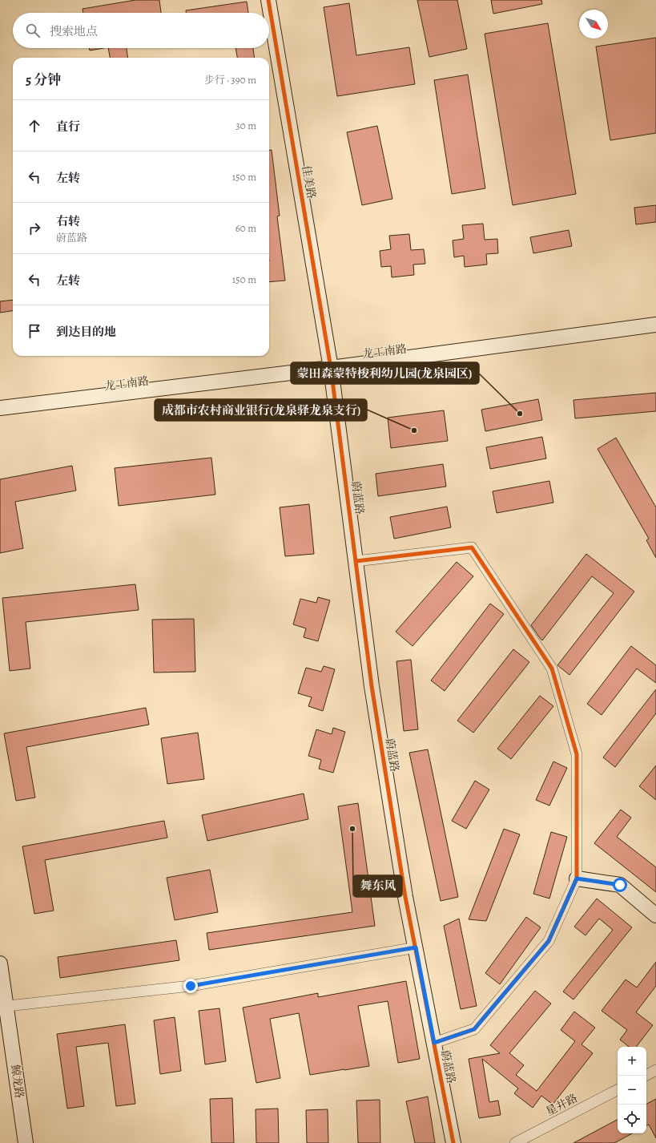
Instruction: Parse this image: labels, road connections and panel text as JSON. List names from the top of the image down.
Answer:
{
  "streets": {
    "street": [
      "佳美路",
      "龙工南路",
      "蔚蓝路",
      "鲸龙路",
      "星井路"
    ]
  },
  "crossings": [
    ["佳美路", "龙工南路"],
    ["佳美路", "蔚蓝路"],
    ["龙工南路", "蔚蓝路"]
  ],
  "places": ["蒙田森蒙特梭利幼儿园(龙泉园区)", "成都市农村商业银行(龙泉驿龙泉支行)", "舞东风"],
  "north": "bottom right",
  "page": {
    "search": "搜索地点",
    "heading": ["5 分钟", "步行 · 390 m"],
    "list": [
      ["直行", "30 m"],
      ["左转", "150 m"],
      ["右转", "蔚蓝路", "60 m"],
      ["左转", "150 m"],
      "到达目的地"
    ],
    "map_buttons": ["+", "−"]
  }
}
